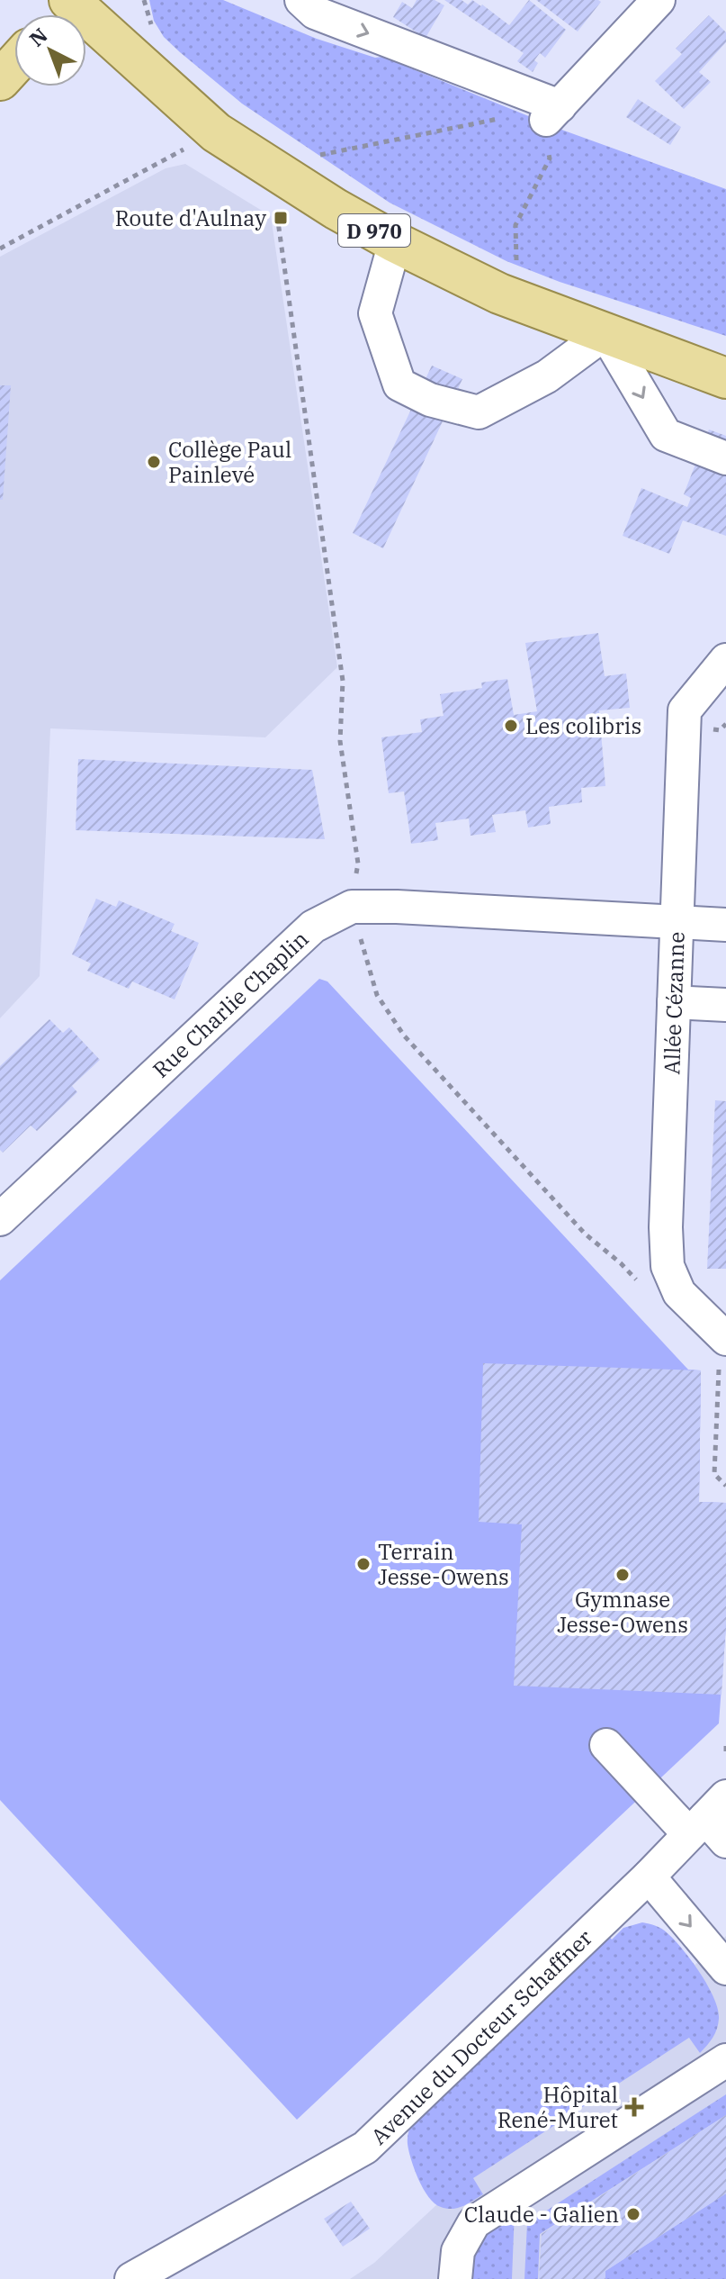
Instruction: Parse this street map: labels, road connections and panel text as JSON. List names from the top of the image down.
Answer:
{
  "streets": {
    "main road": ["D 970"],
    "street": ["Allée Cézanne", "Rue Charlie Chaplin", "Avenue du Docteur Schaffner"]
  },
  "crossings": [
    ["Allée Cézanne", "Rue Charlie Chaplin"]
  ],
  "places": {
    "transit": ["Route d'Aulnay"],
    "other": [
      "Collège Paul Painlevé",
      "Les colibris",
      "Terrain Jesse-Owens",
      "Gymnase Jesse-Owens",
      "Claude - Galien"
    ],
    "health": ["Hôpital René-Muret"]
  },
  "north": "top left"
}
